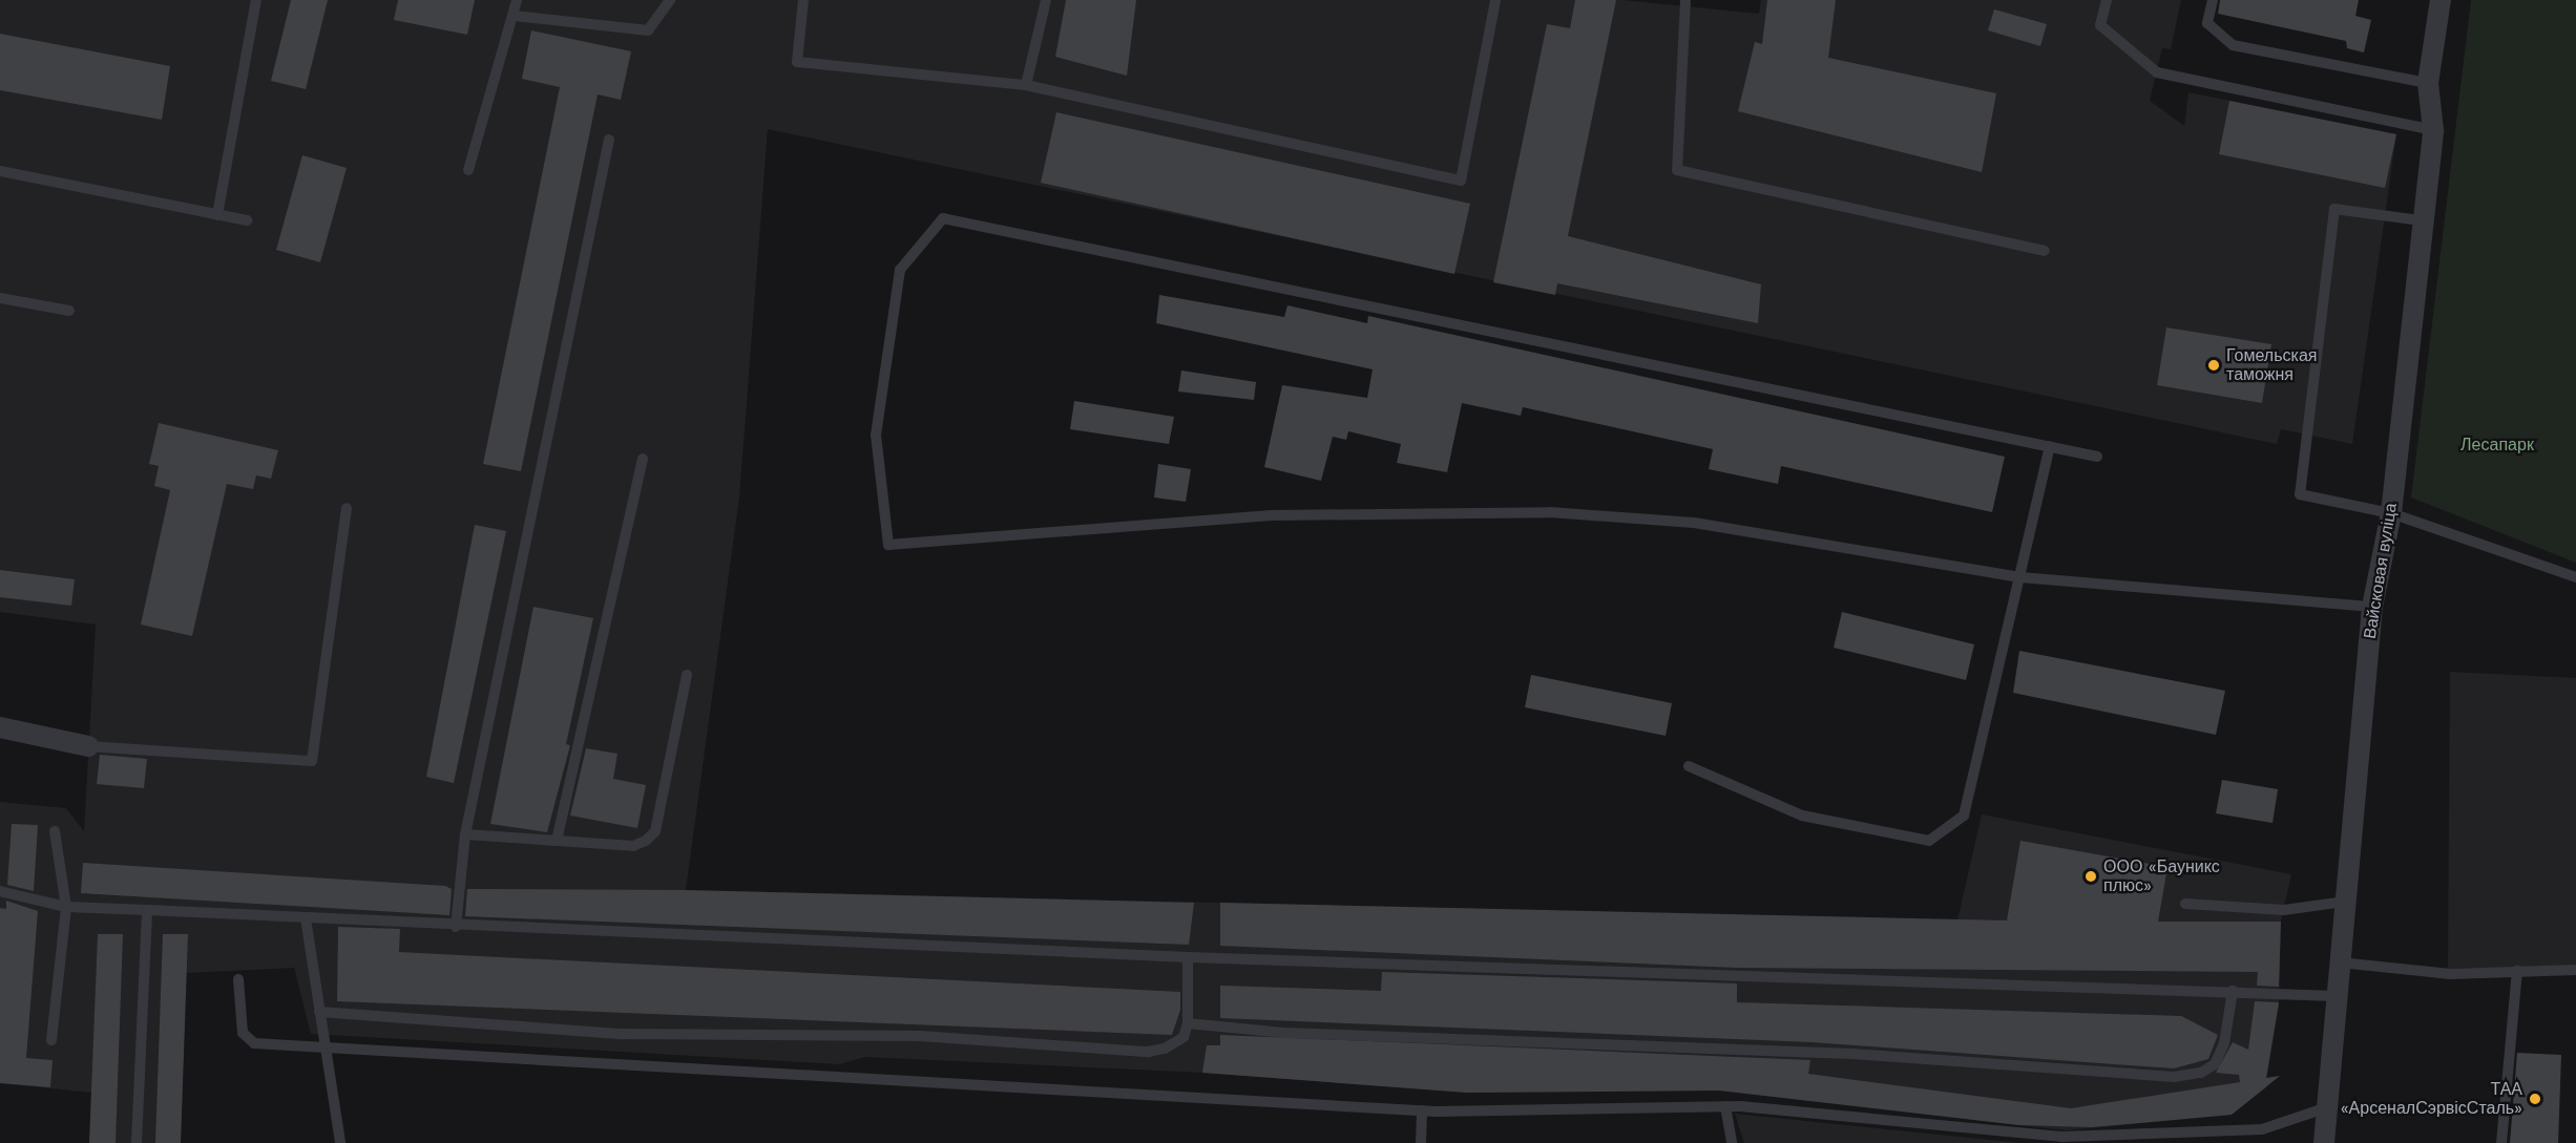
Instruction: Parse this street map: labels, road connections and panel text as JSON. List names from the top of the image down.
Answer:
{
  "streets": {
    "street": ["Вайсковая вуліца"]
  },
  "parks": ["Лесапарк"],
  "places": ["Гомельская таможня", "ООО «Бауникс плюс»", "ТАА «АрсеналСэрвісСталь»"]
}
